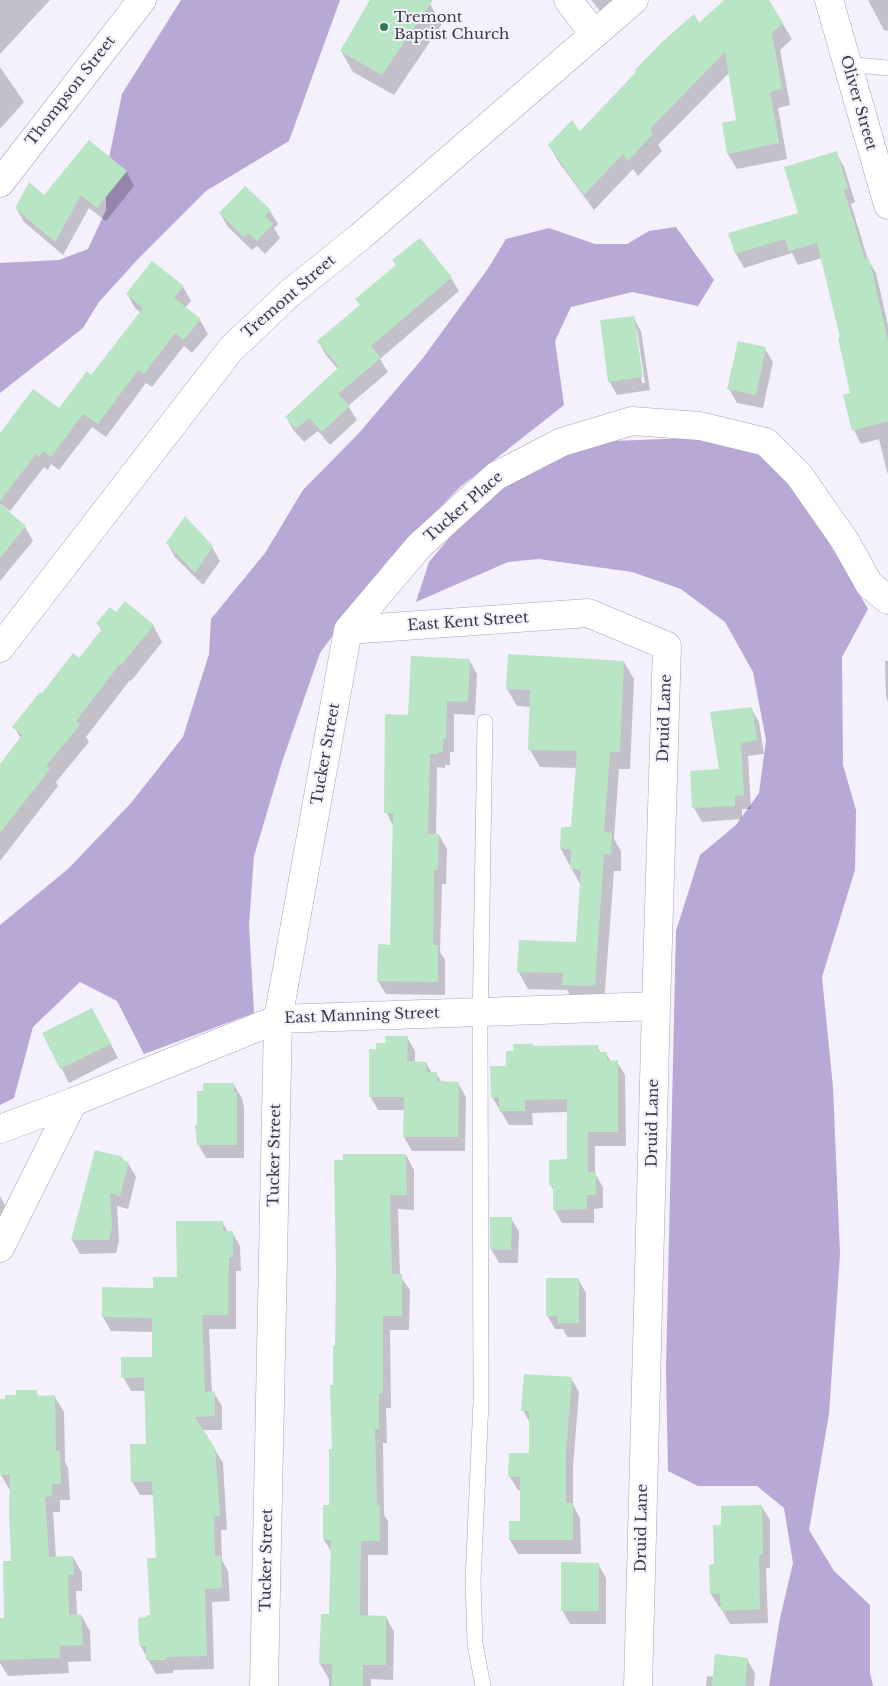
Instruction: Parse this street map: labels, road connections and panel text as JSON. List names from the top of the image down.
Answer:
{
  "streets": {
    "street": [
      "Thompson Street",
      "Oliver Street",
      "Tremont Street",
      "Tucker Place",
      "East Kent Street",
      "Druid Lane",
      "Tucker Street",
      "East Manning Street"
    ]
  },
  "crossings": [
    ["Tucker Place", "East Kent Street"],
    ["Tucker Place", "Tucker Street"],
    ["East Kent Street", "Druid Lane"],
    ["East Kent Street", "Tucker Street"],
    ["Druid Lane", "East Manning Street"],
    ["Tucker Street", "East Manning Street"]
  ],
  "places": ["Tremont Baptist Church"]
}
